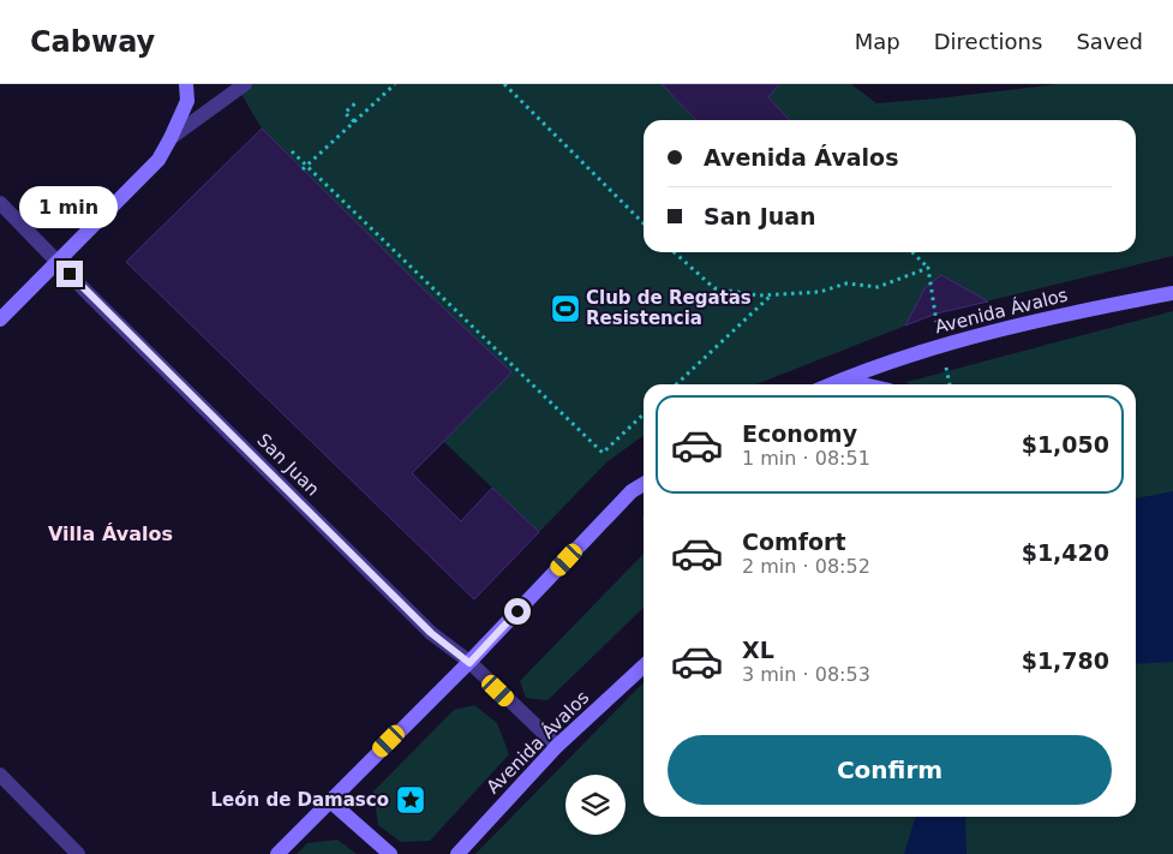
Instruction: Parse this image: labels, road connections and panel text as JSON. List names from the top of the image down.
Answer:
{
  "streets": {
    "main road": ["Avenida Ávalos"],
    "street": ["San Juan"]
  },
  "crossings": [
    ["Avenida Ávalos", "San Juan"]
  ],
  "districts": ["Villa Ávalos"],
  "places": {
    "sports": ["Club de Regatas Resistencia"],
    "place": ["León de Damasco"]
  },
  "page": {
    "header": "Cabway",
    "nav": ["Map", "Directions", "Saved"],
    "banner": ["Avenida Ávalos", "San Juan"],
    "bubble": "1 min",
    "list": [
      {
        "name": "Economy",
        "note": "1 min · 08:51",
        "value": "$1,050"
      },
      {
        "name": "Comfort",
        "note": "2 min · 08:52",
        "value": "$1,420"
      },
      {
        "name": "XL",
        "note": "3 min · 08:53",
        "value": "$1,780"
      }
    ],
    "buttons": "Confirm"
  }
}
